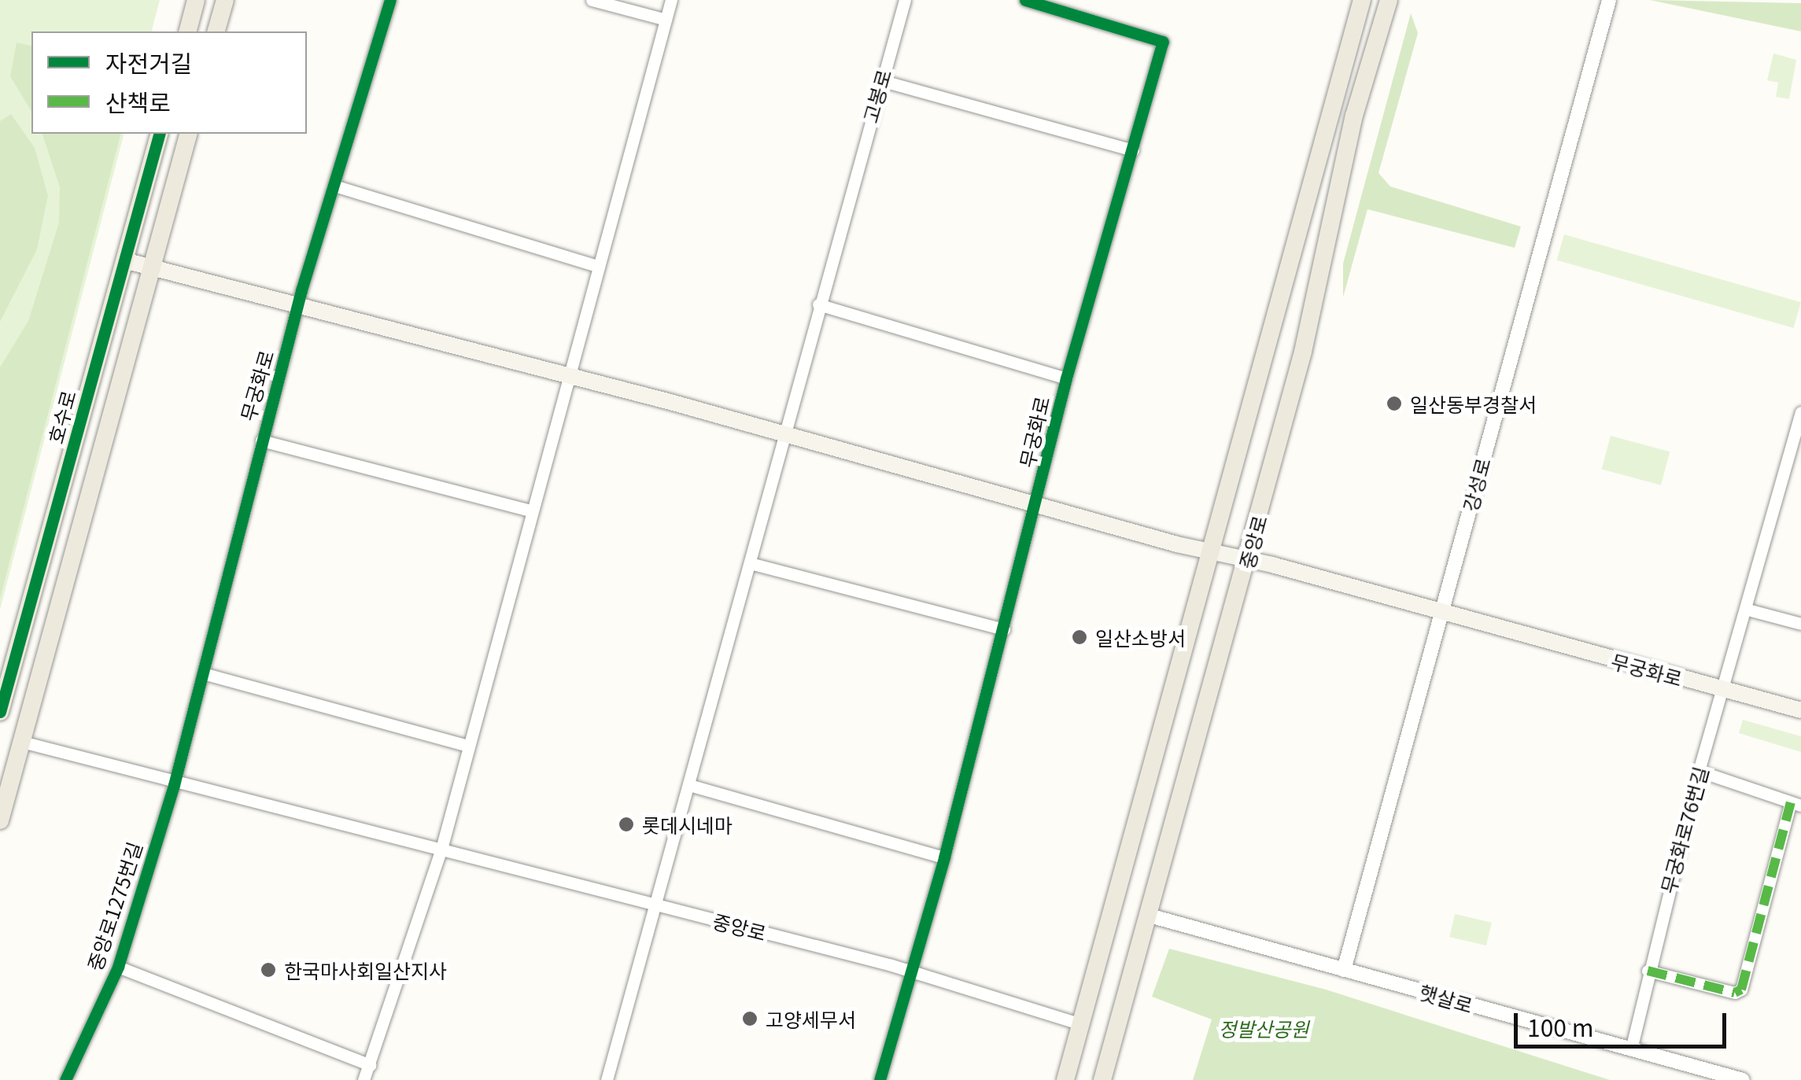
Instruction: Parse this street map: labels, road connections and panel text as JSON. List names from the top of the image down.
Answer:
{
  "streets": {
    "main road": ["무궁화로", "호수로", "중앙로"],
    "street": [
      "고봉로",
      "강성로",
      "무궁화로76번길",
      "중앙로1275번길",
      "햇살로"
    ]
  },
  "crossings": [
    ["무궁화로", "호수로"],
    ["무궁화로", "강성로"],
    ["무궁화로", "중앙로"],
    ["무궁화로", "무궁화로76번길"],
    ["무궁화로", "중앙로1275번길"],
    ["강성로", "햇살로"],
    ["중앙로", "햇살로"],
    ["무궁화로76번길", "햇살로"]
  ],
  "parks": ["정발산공원"],
  "places": [
    "일산동부경찰서",
    "일산소방서",
    "롯데시네마",
    "한국마사회일산지사",
    "고양세무서"
  ],
  "legend": ["자전거길", "산책로"],
  "scale_bar": "100 m"
}
